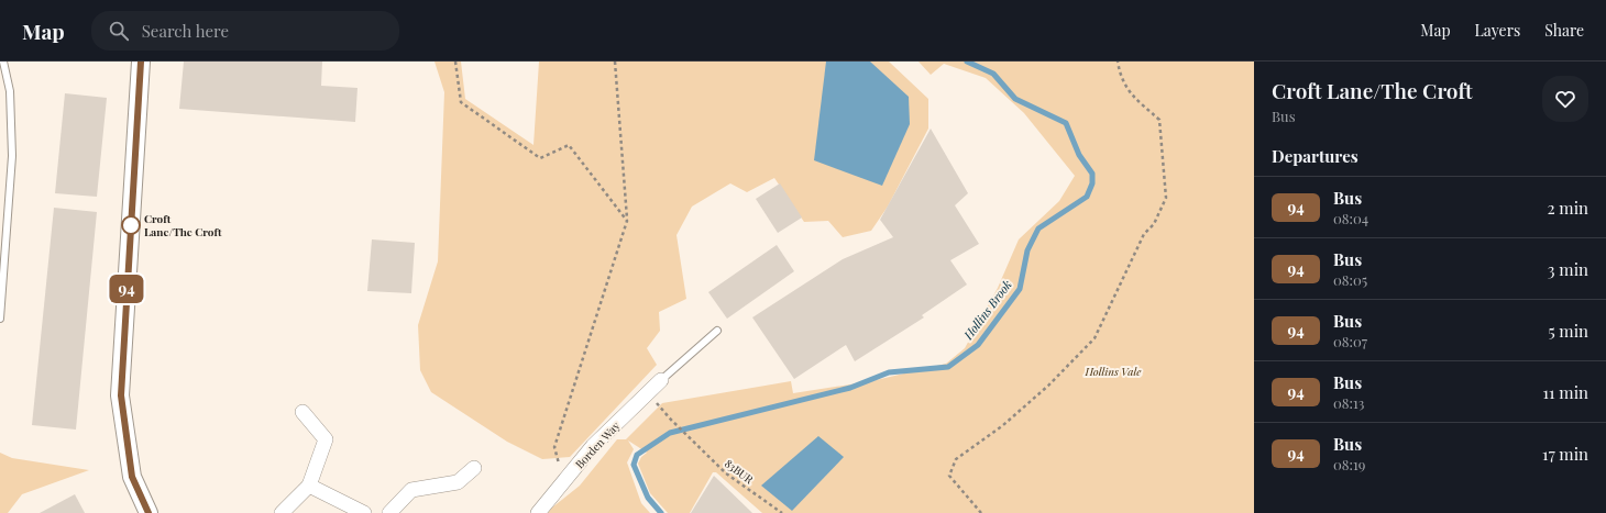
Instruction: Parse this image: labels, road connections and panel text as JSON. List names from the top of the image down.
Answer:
{
  "streets": {
    "street": ["Borden Way"],
    "path": ["83BUR"]
  },
  "water": ["Hollins Brook"],
  "parks": ["Hollins Vale"],
  "places": ["Croft Lane/The Croft"],
  "lines": ["bus line 94"],
  "page": {
    "header": "Map",
    "search": "Search here",
    "nav": ["Map", "Layers", "Share"],
    "on_map": "94",
    "heading": [
      ["Croft Lane/The Croft", "Bus"],
      "Departures"
    ],
    "list": [
      {
        "mark": "94",
        "name": "Bus",
        "note": "08:04",
        "value": "2 min"
      },
      {
        "mark": "94",
        "name": "Bus",
        "note": "08:05",
        "value": "3 min"
      },
      {
        "mark": "94",
        "name": "Bus",
        "note": "08:07",
        "value": "5 min"
      },
      {
        "mark": "94",
        "name": "Bus",
        "note": "08:13",
        "value": "11 min"
      },
      {
        "mark": "94",
        "name": "Bus",
        "note": "08:19",
        "value": "17 min"
      }
    ]
  }
}
